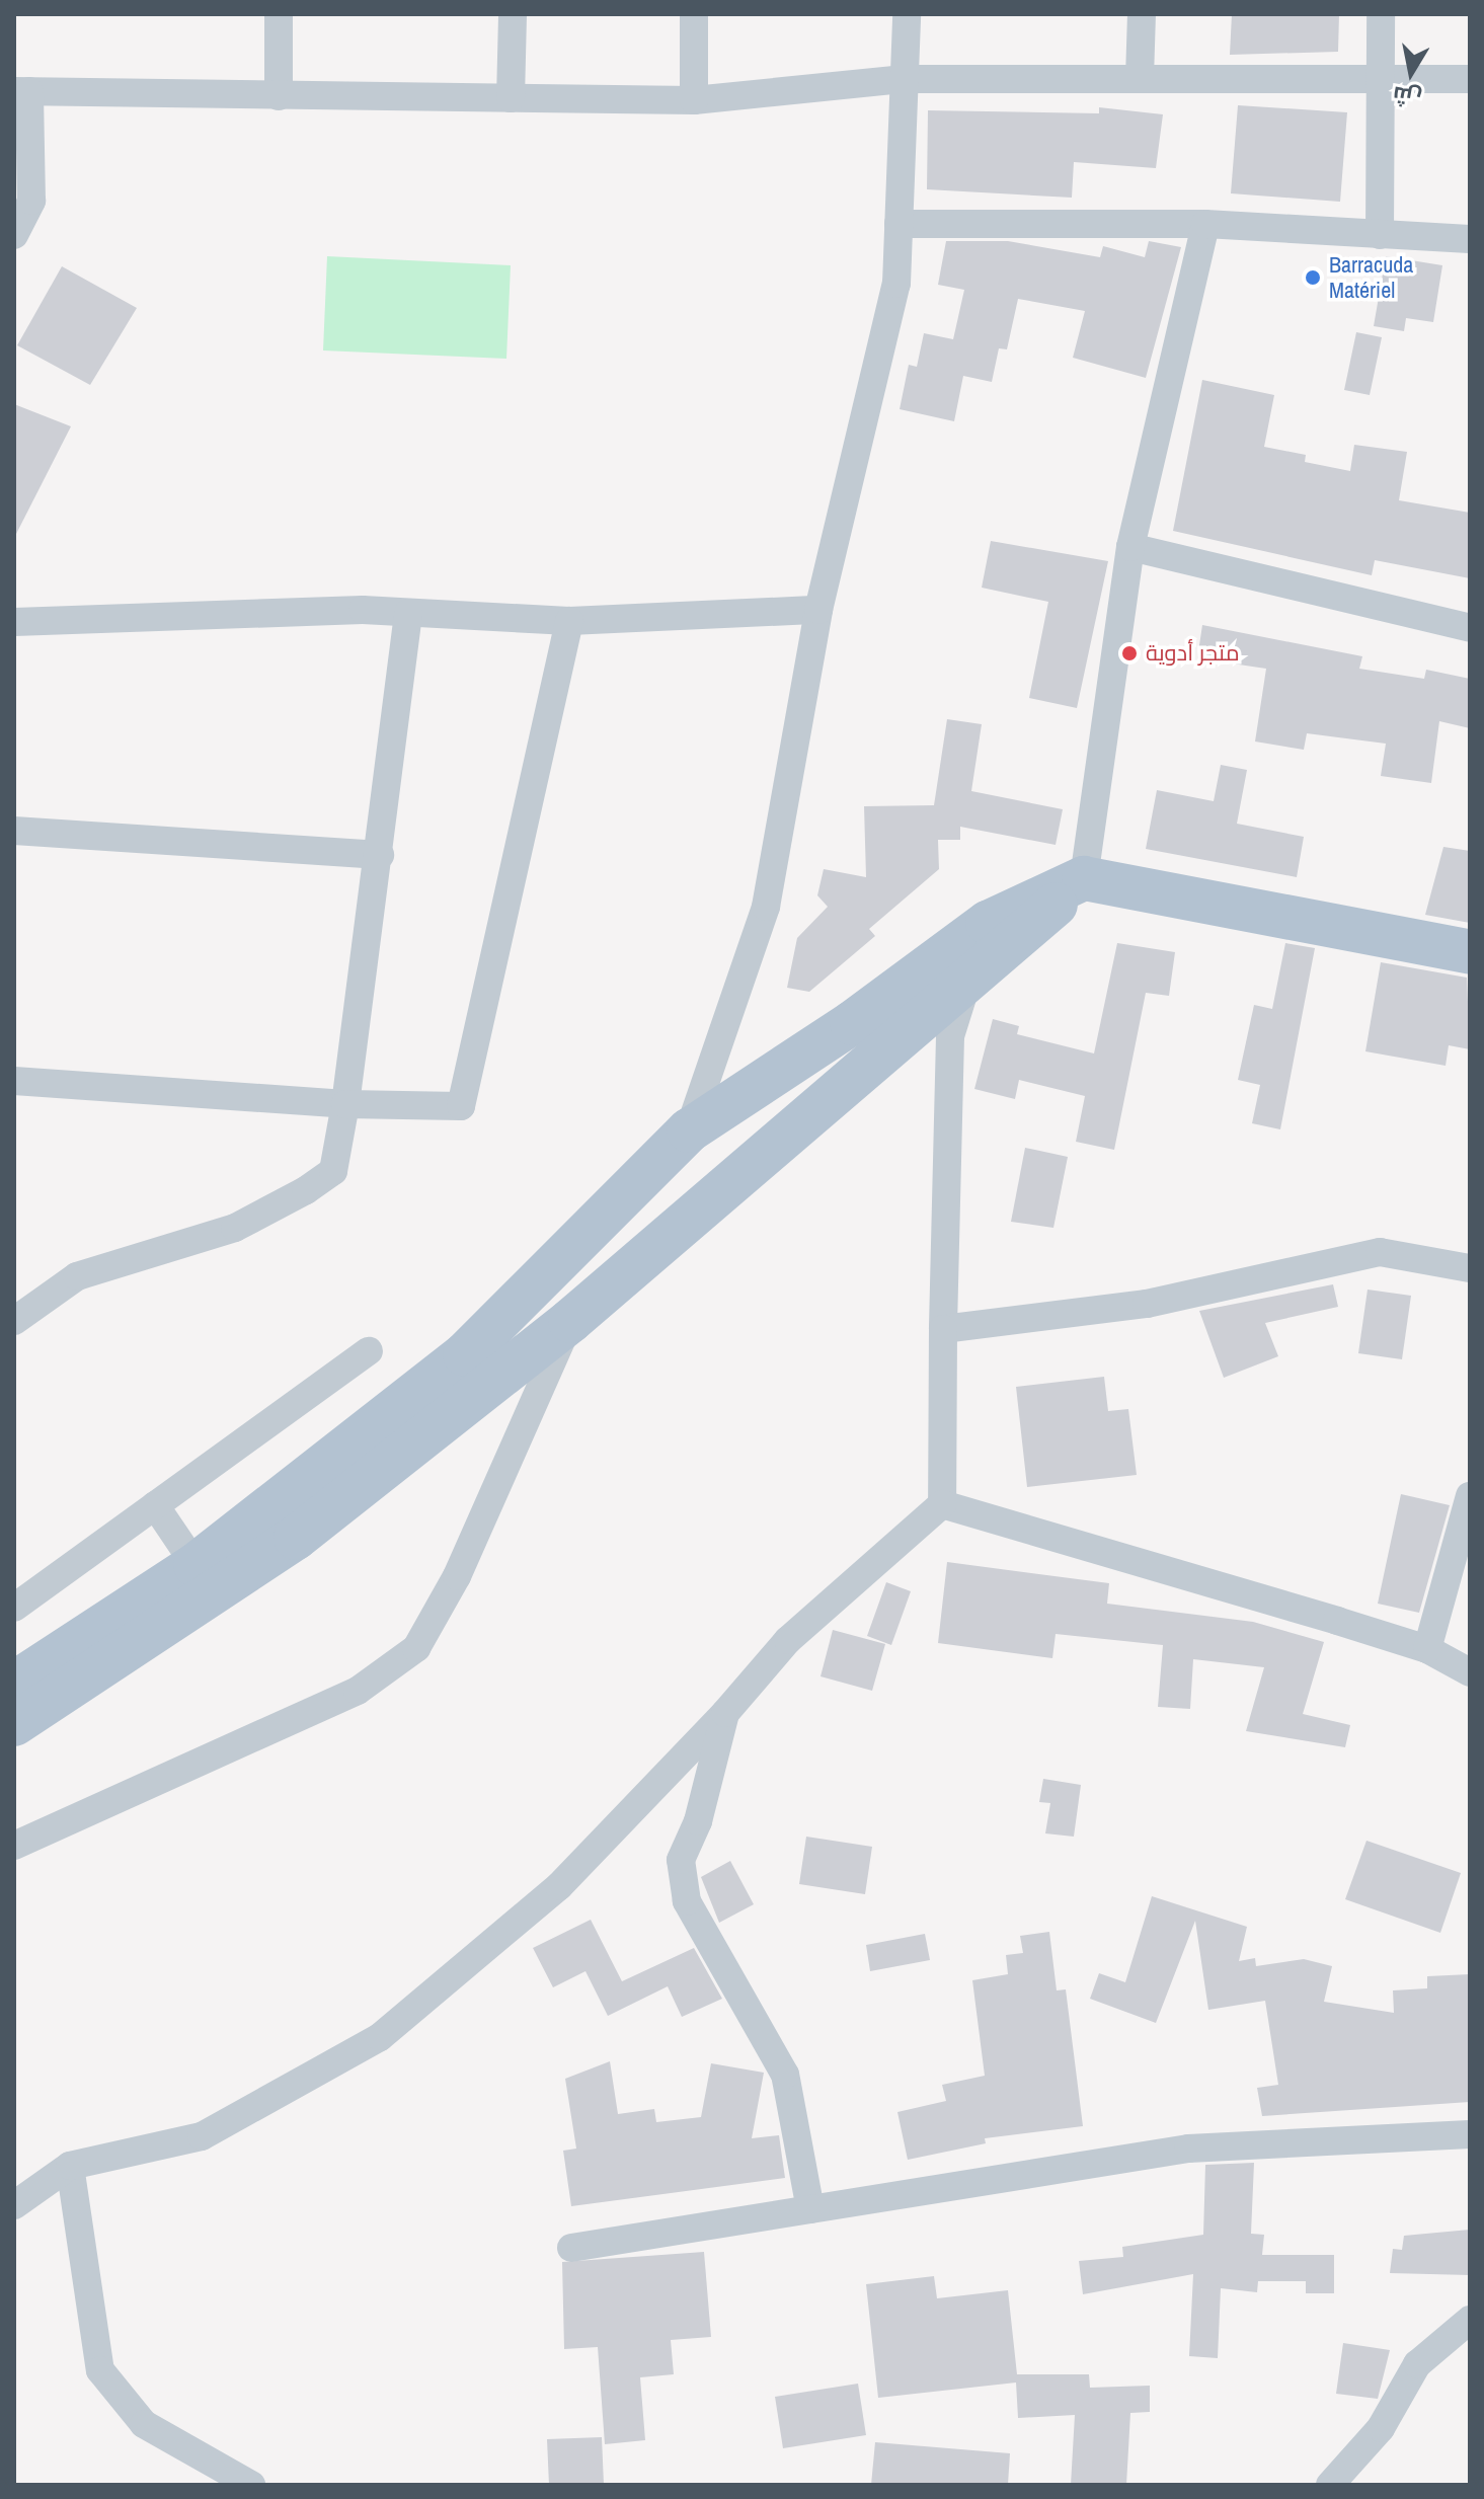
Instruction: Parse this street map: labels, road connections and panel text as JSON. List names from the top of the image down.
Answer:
{
  "places": ["Barracuda Matériel", "متجر أدوية"],
  "north": "bottom"
}
